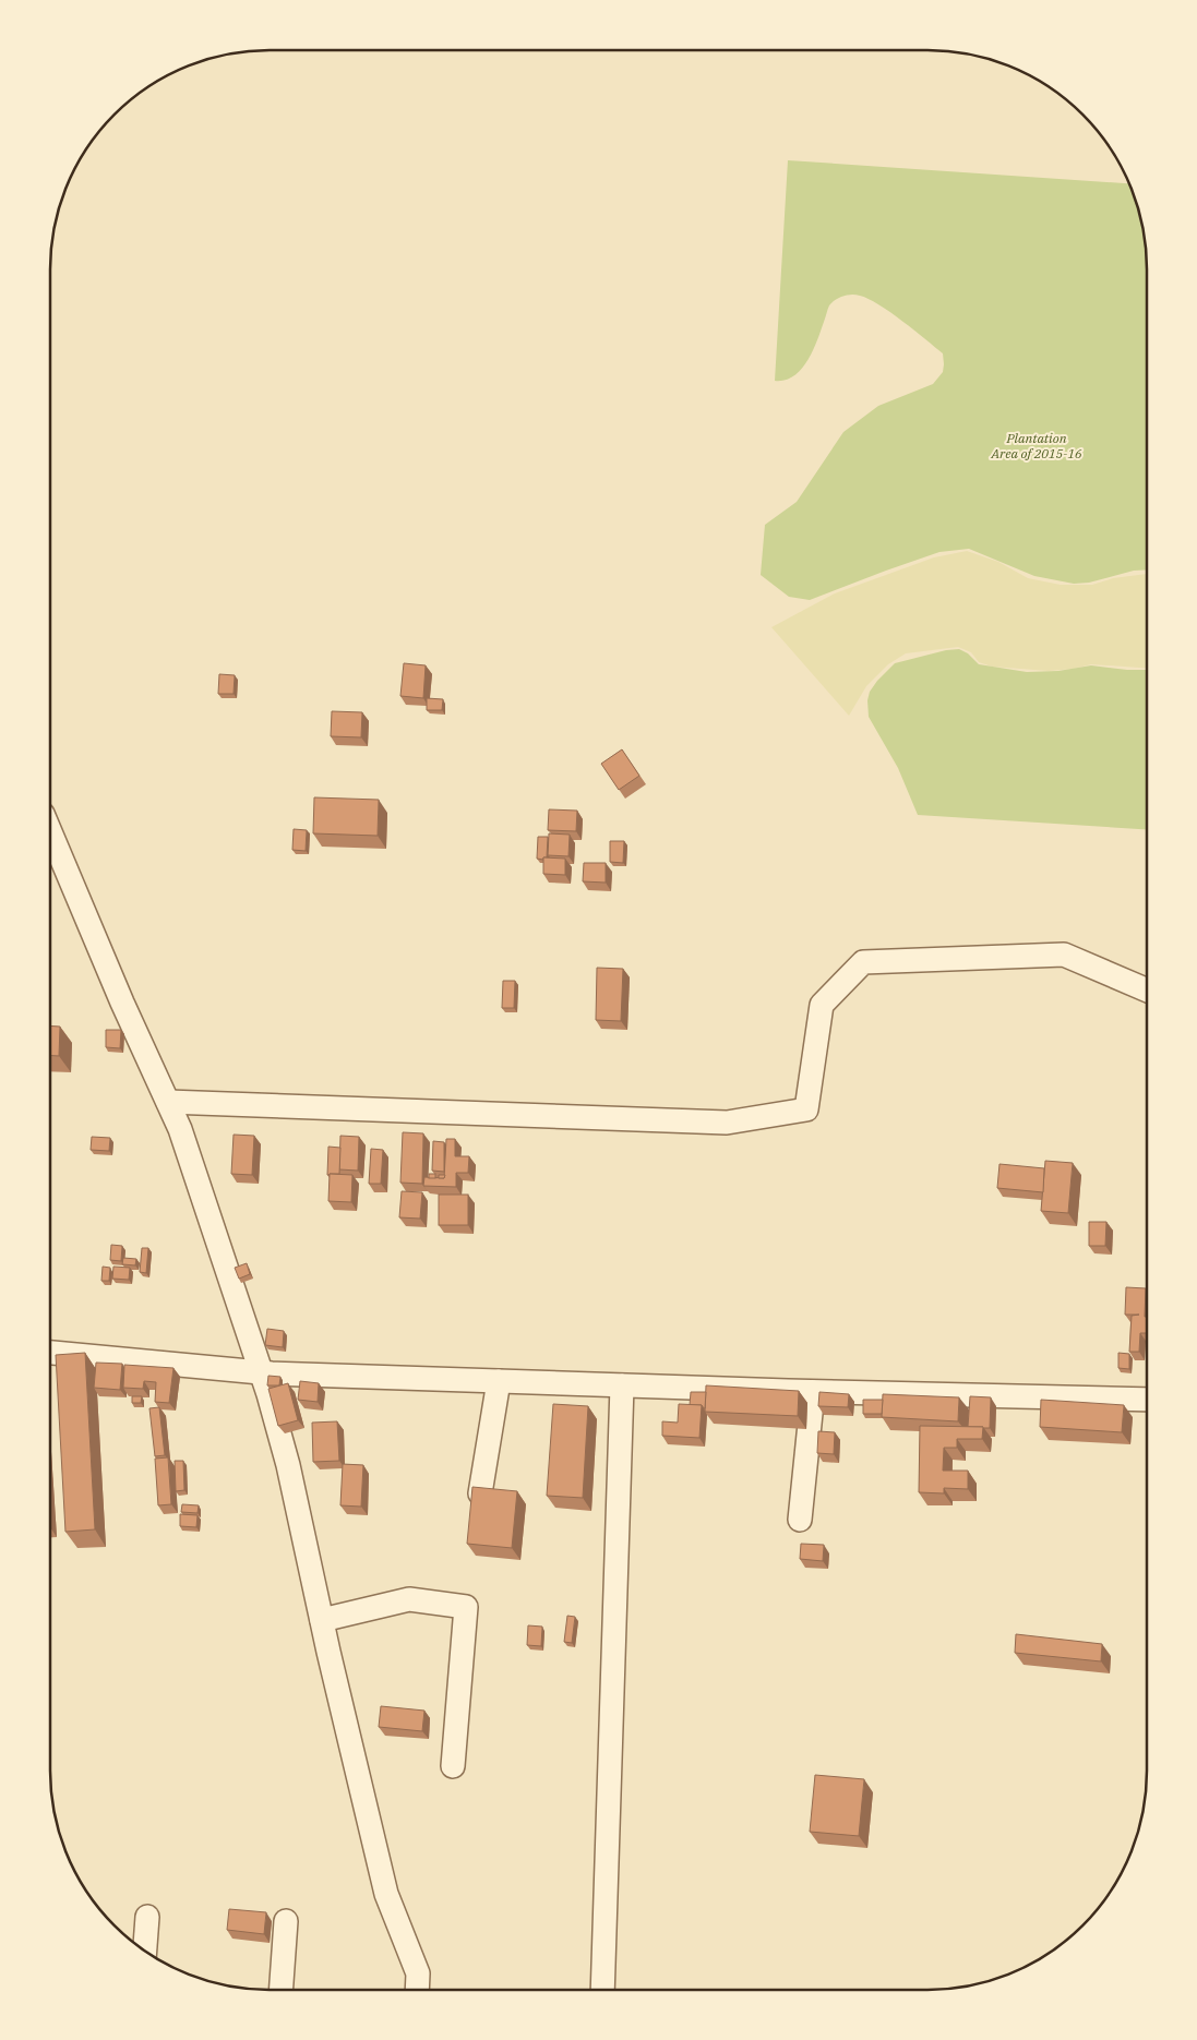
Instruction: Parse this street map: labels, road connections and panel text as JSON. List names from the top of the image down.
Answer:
{
  "parks": ["Plantation Area of 2015-16"]
}
